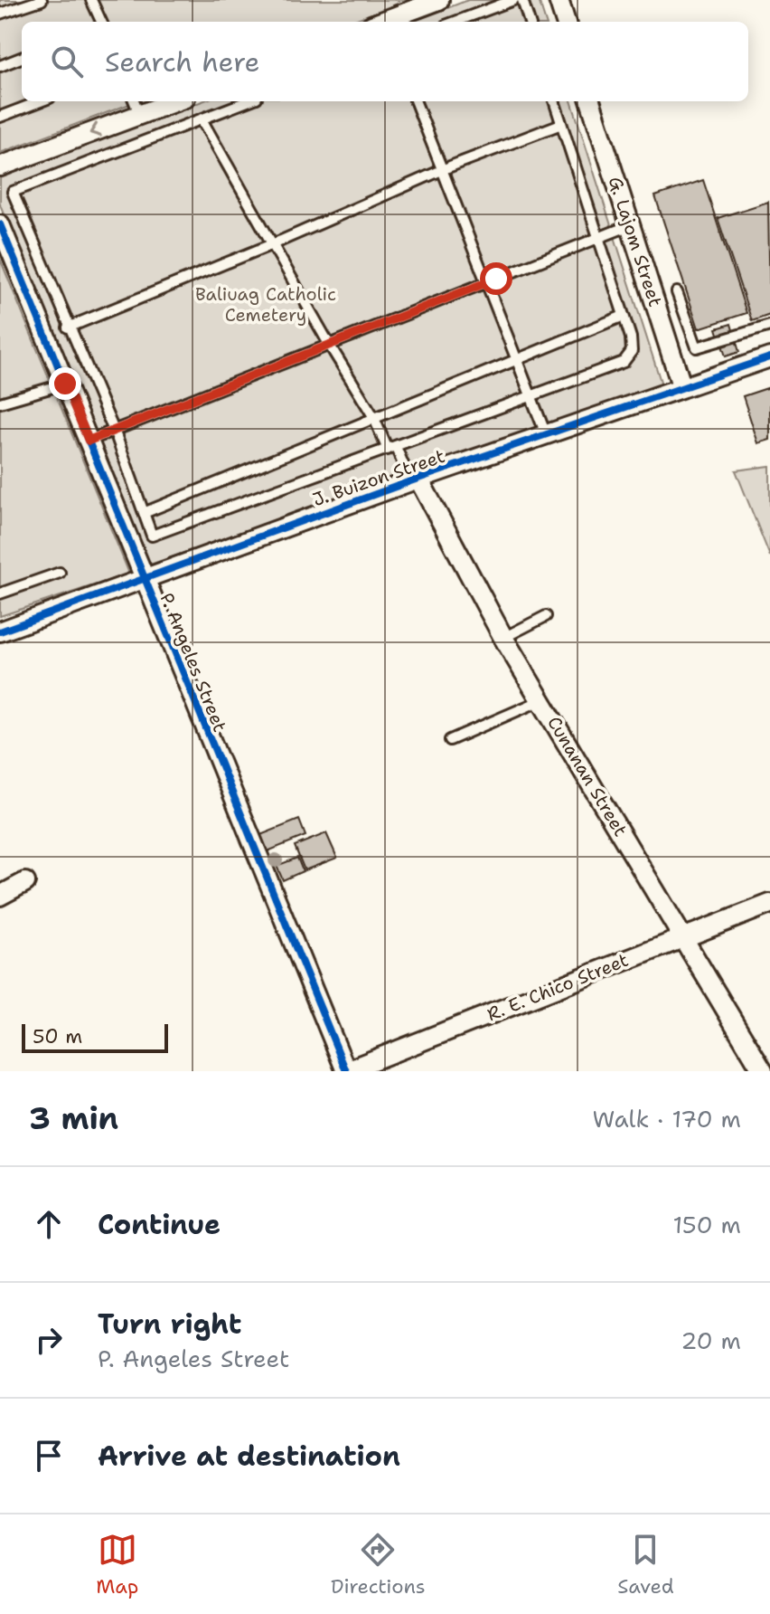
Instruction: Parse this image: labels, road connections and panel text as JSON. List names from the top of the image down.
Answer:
{
  "streets": {
    "street": [
      "G. Lajom Street",
      "J. Buizon Street",
      "P. Angeles Street",
      "Cunanan Street",
      "R. E. Chico Street"
    ]
  },
  "crossings": [
    ["G. Lajom Street", "J. Buizon Street"],
    ["J. Buizon Street", "P. Angeles Street"],
    ["J. Buizon Street", "Cunanan Street"],
    ["P. Angeles Street", "R. E. Chico Street"],
    ["Cunanan Street", "R. E. Chico Street"]
  ],
  "parks": ["Baliuag Catholic Cemetery"],
  "scale_bar": "50 m",
  "page": {
    "search": "Search here",
    "scale": "50 m",
    "heading": ["3 min", "Walk · 170 m"],
    "list": [
      ["Continue", "150 m"],
      ["Turn right", "P. Angeles Street", "20 m"],
      "Arrive at destination"
    ],
    "nav": ["Map", "Directions", "Saved"]
  }
}
